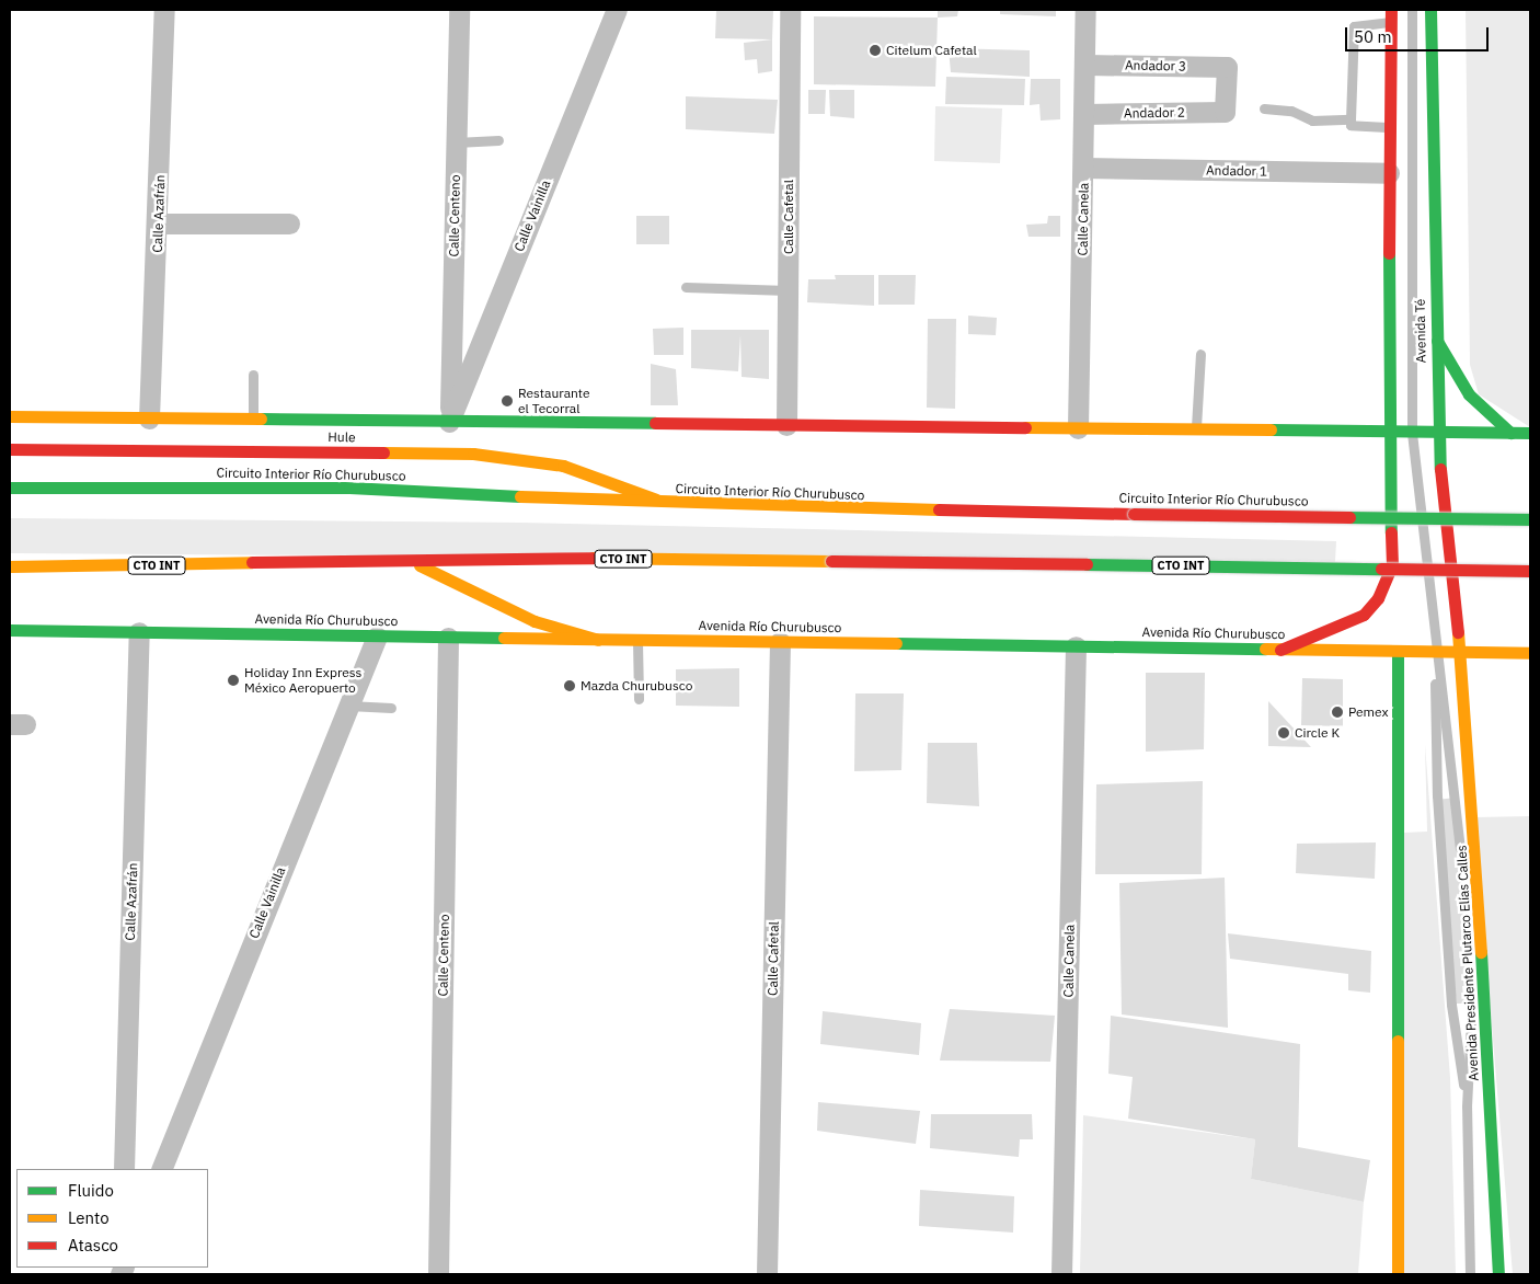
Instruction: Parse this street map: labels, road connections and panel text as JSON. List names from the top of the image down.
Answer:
{
  "streets": {
    "main road": [
      "Avenida Té",
      "Hule",
      "Circuito Interior Río Churubusco",
      "CTO INT",
      "Avenida Río Churubusco",
      "Avenida Presidente Plutarco Elías Calles"
    ],
    "street": [
      "Andador 3",
      "Andador 2",
      "Andador 1",
      "Calle Azafrán",
      "Calle Centeno",
      "Calle Vainilla",
      "Calle Cafetal",
      "Calle Canela"
    ]
  },
  "crossings": [
    ["Andador 3", "Andador 2"],
    ["Andador 3", "Calle Canela"],
    ["Andador 2", "Calle Canela"],
    ["Andador 1", "Calle Canela"],
    ["Calle Azafrán", "Avenida Río Churubusco"],
    ["Calle Centeno", "Calle Vainilla"],
    ["Calle Centeno", "Avenida Río Churubusco"],
    ["Calle Vainilla", "Avenida Río Churubusco"],
    ["Calle Cafetal", "Avenida Río Churubusco"],
    ["Calle Canela", "Avenida Río Churubusco"],
    ["Avenida Té", "Avenida Río Churubusco"],
    ["Avenida Té", "Avenida Presidente Plutarco Elías Calles"],
    ["Hule", "Circuito Interior Río Churubusco"],
    ["Avenida Río Churubusco", "Avenida Presidente Plutarco Elías Calles"]
  ],
  "places": [
    "Citelum Cafetal",
    "Restaurante el Tecorral",
    "Holiday Inn Express México Aeropuerto",
    "Mazda Churubusco",
    "Pemex",
    "Circle K"
  ],
  "legend": ["Fluido", "Lento", "Atasco"],
  "scale_bar": "50 m"
}
